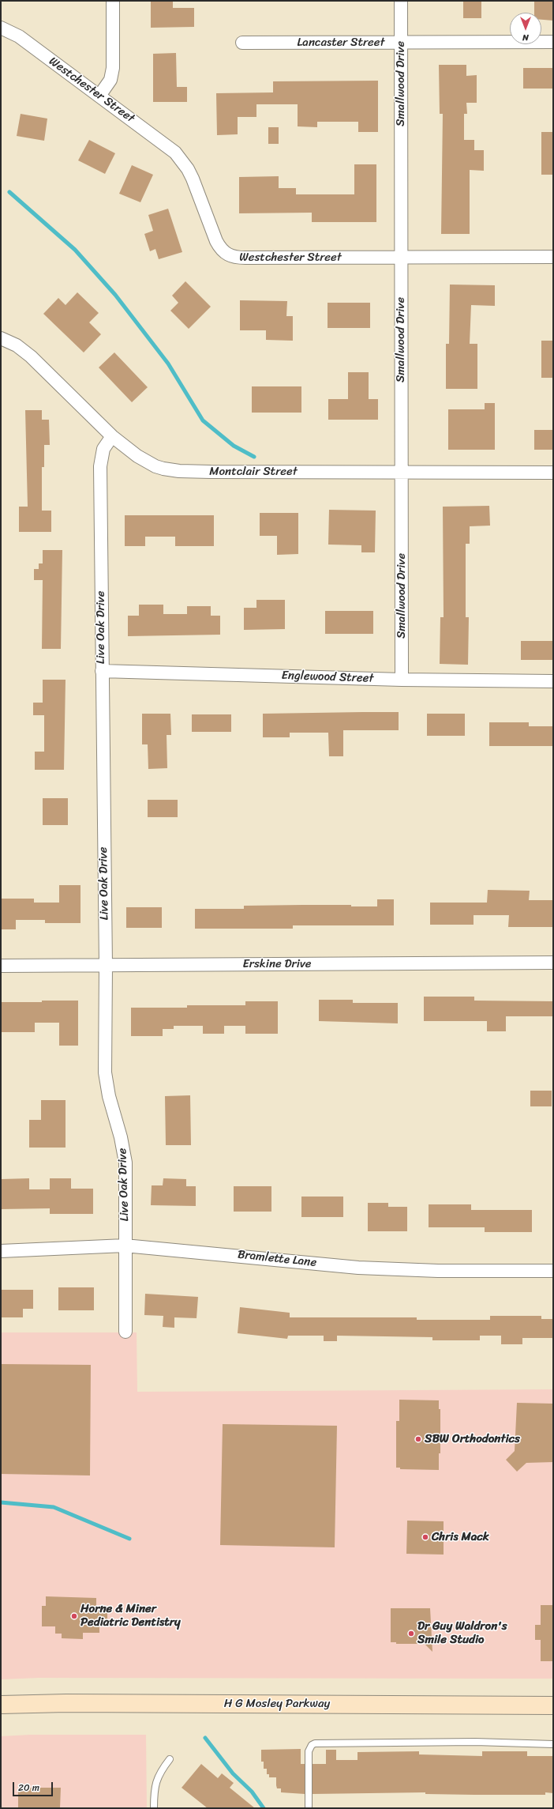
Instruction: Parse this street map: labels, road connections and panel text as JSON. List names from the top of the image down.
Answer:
{
  "streets": {
    "main road": ["H G Mosley Parkway"],
    "street": [
      "Lancaster Street",
      "Smallwood Drive",
      "Westchester Street",
      "Montclair Street",
      "Live Oak Drive",
      "Englewood Street",
      "Erskine Drive",
      "Bramlette Lane"
    ]
  },
  "crossings": [
    ["Lancaster Street", "Smallwood Drive"],
    ["Smallwood Drive", "Westchester Street"],
    ["Smallwood Drive", "Montclair Street"],
    ["Smallwood Drive", "Englewood Street"],
    ["Montclair Street", "Live Oak Drive"],
    ["Live Oak Drive", "Englewood Street"],
    ["Live Oak Drive", "Erskine Drive"],
    ["Live Oak Drive", "Bramlette Lane"]
  ],
  "places": [
    "SBW Orthodontics",
    "Chris Mack",
    "Horne & Miner Pediatric Dentistry",
    "Dr Guy Waldron's Smile Studio"
  ],
  "scale_bar": "20 m",
  "north": "bottom"
}
